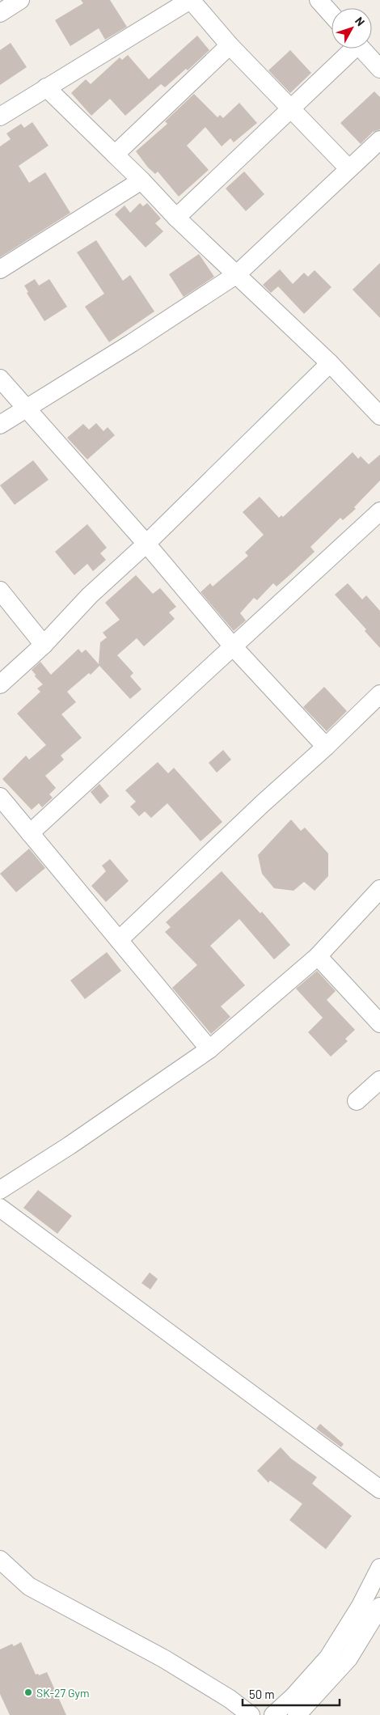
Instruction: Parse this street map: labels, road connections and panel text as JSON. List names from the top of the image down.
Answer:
{
  "places": ["SK-27 Gym"],
  "scale_bar": "50 m",
  "north": "top right"
}
